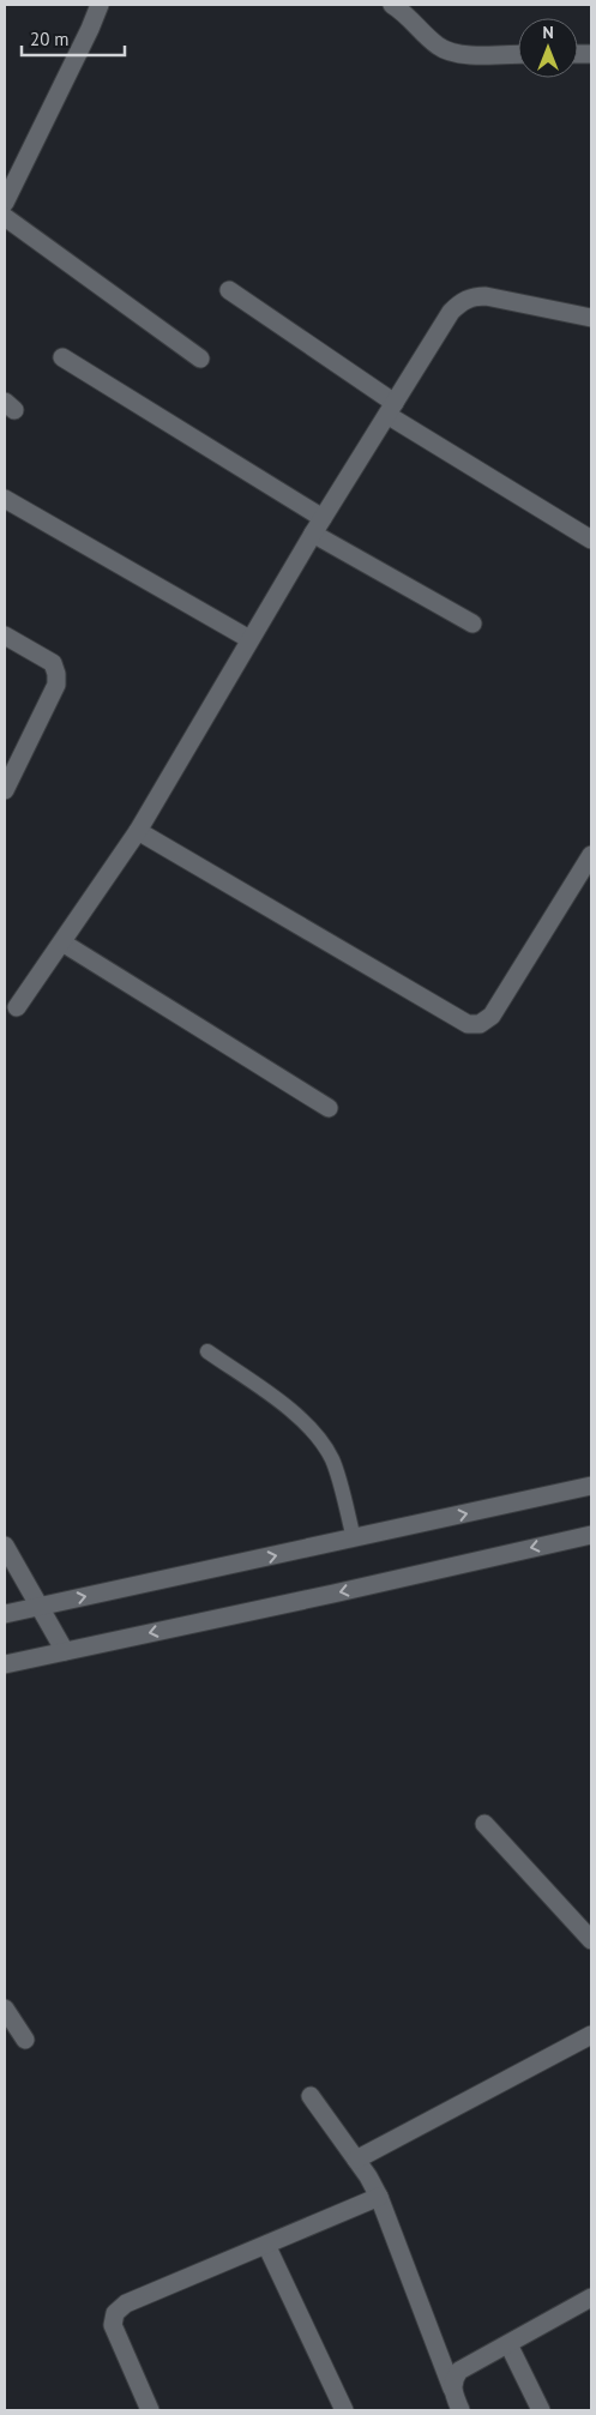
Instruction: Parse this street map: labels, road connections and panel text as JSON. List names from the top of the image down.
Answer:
{
  "scale_bar": "20 m",
  "north": "top"
}
